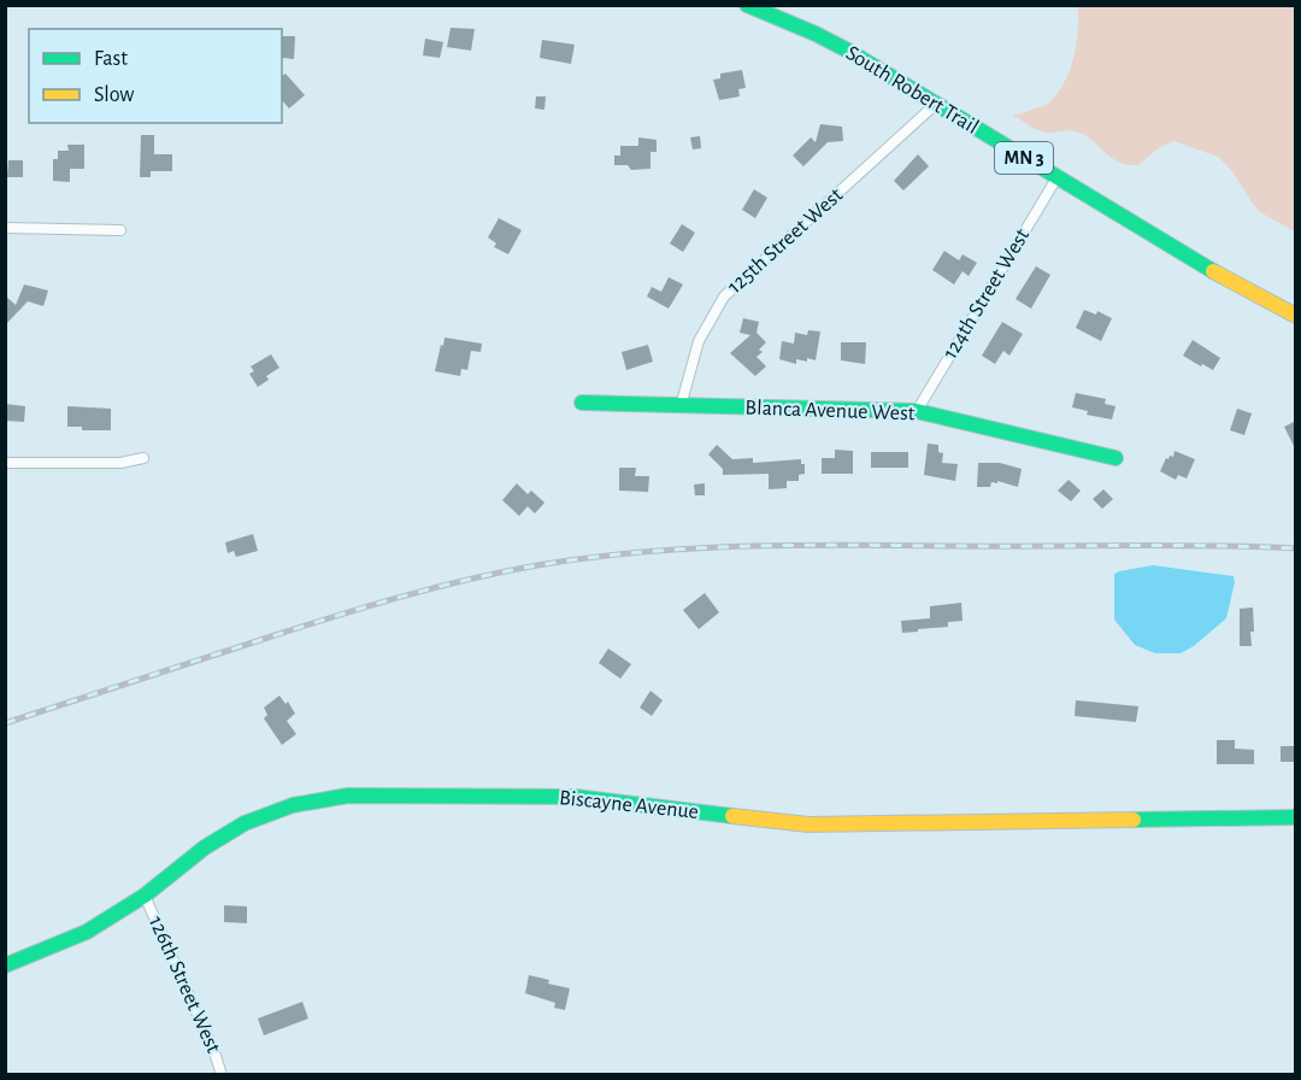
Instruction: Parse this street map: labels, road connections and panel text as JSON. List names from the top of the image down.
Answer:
{
  "streets": {
    "street": [
      "South Robert Trail",
      "MN 3",
      "125th Street West",
      "124th Street West",
      "Blanca Avenue West",
      "Biscayne Avenue",
      "126th Street West"
    ]
  },
  "crossings": [
    ["South Robert Trail", "125th Street West"],
    ["South Robert Trail", "124th Street West"],
    ["125th Street West", "Blanca Avenue West"],
    ["124th Street West", "Blanca Avenue West"],
    ["Biscayne Avenue", "126th Street West"]
  ],
  "legend": ["Fast", "Slow"]
}
